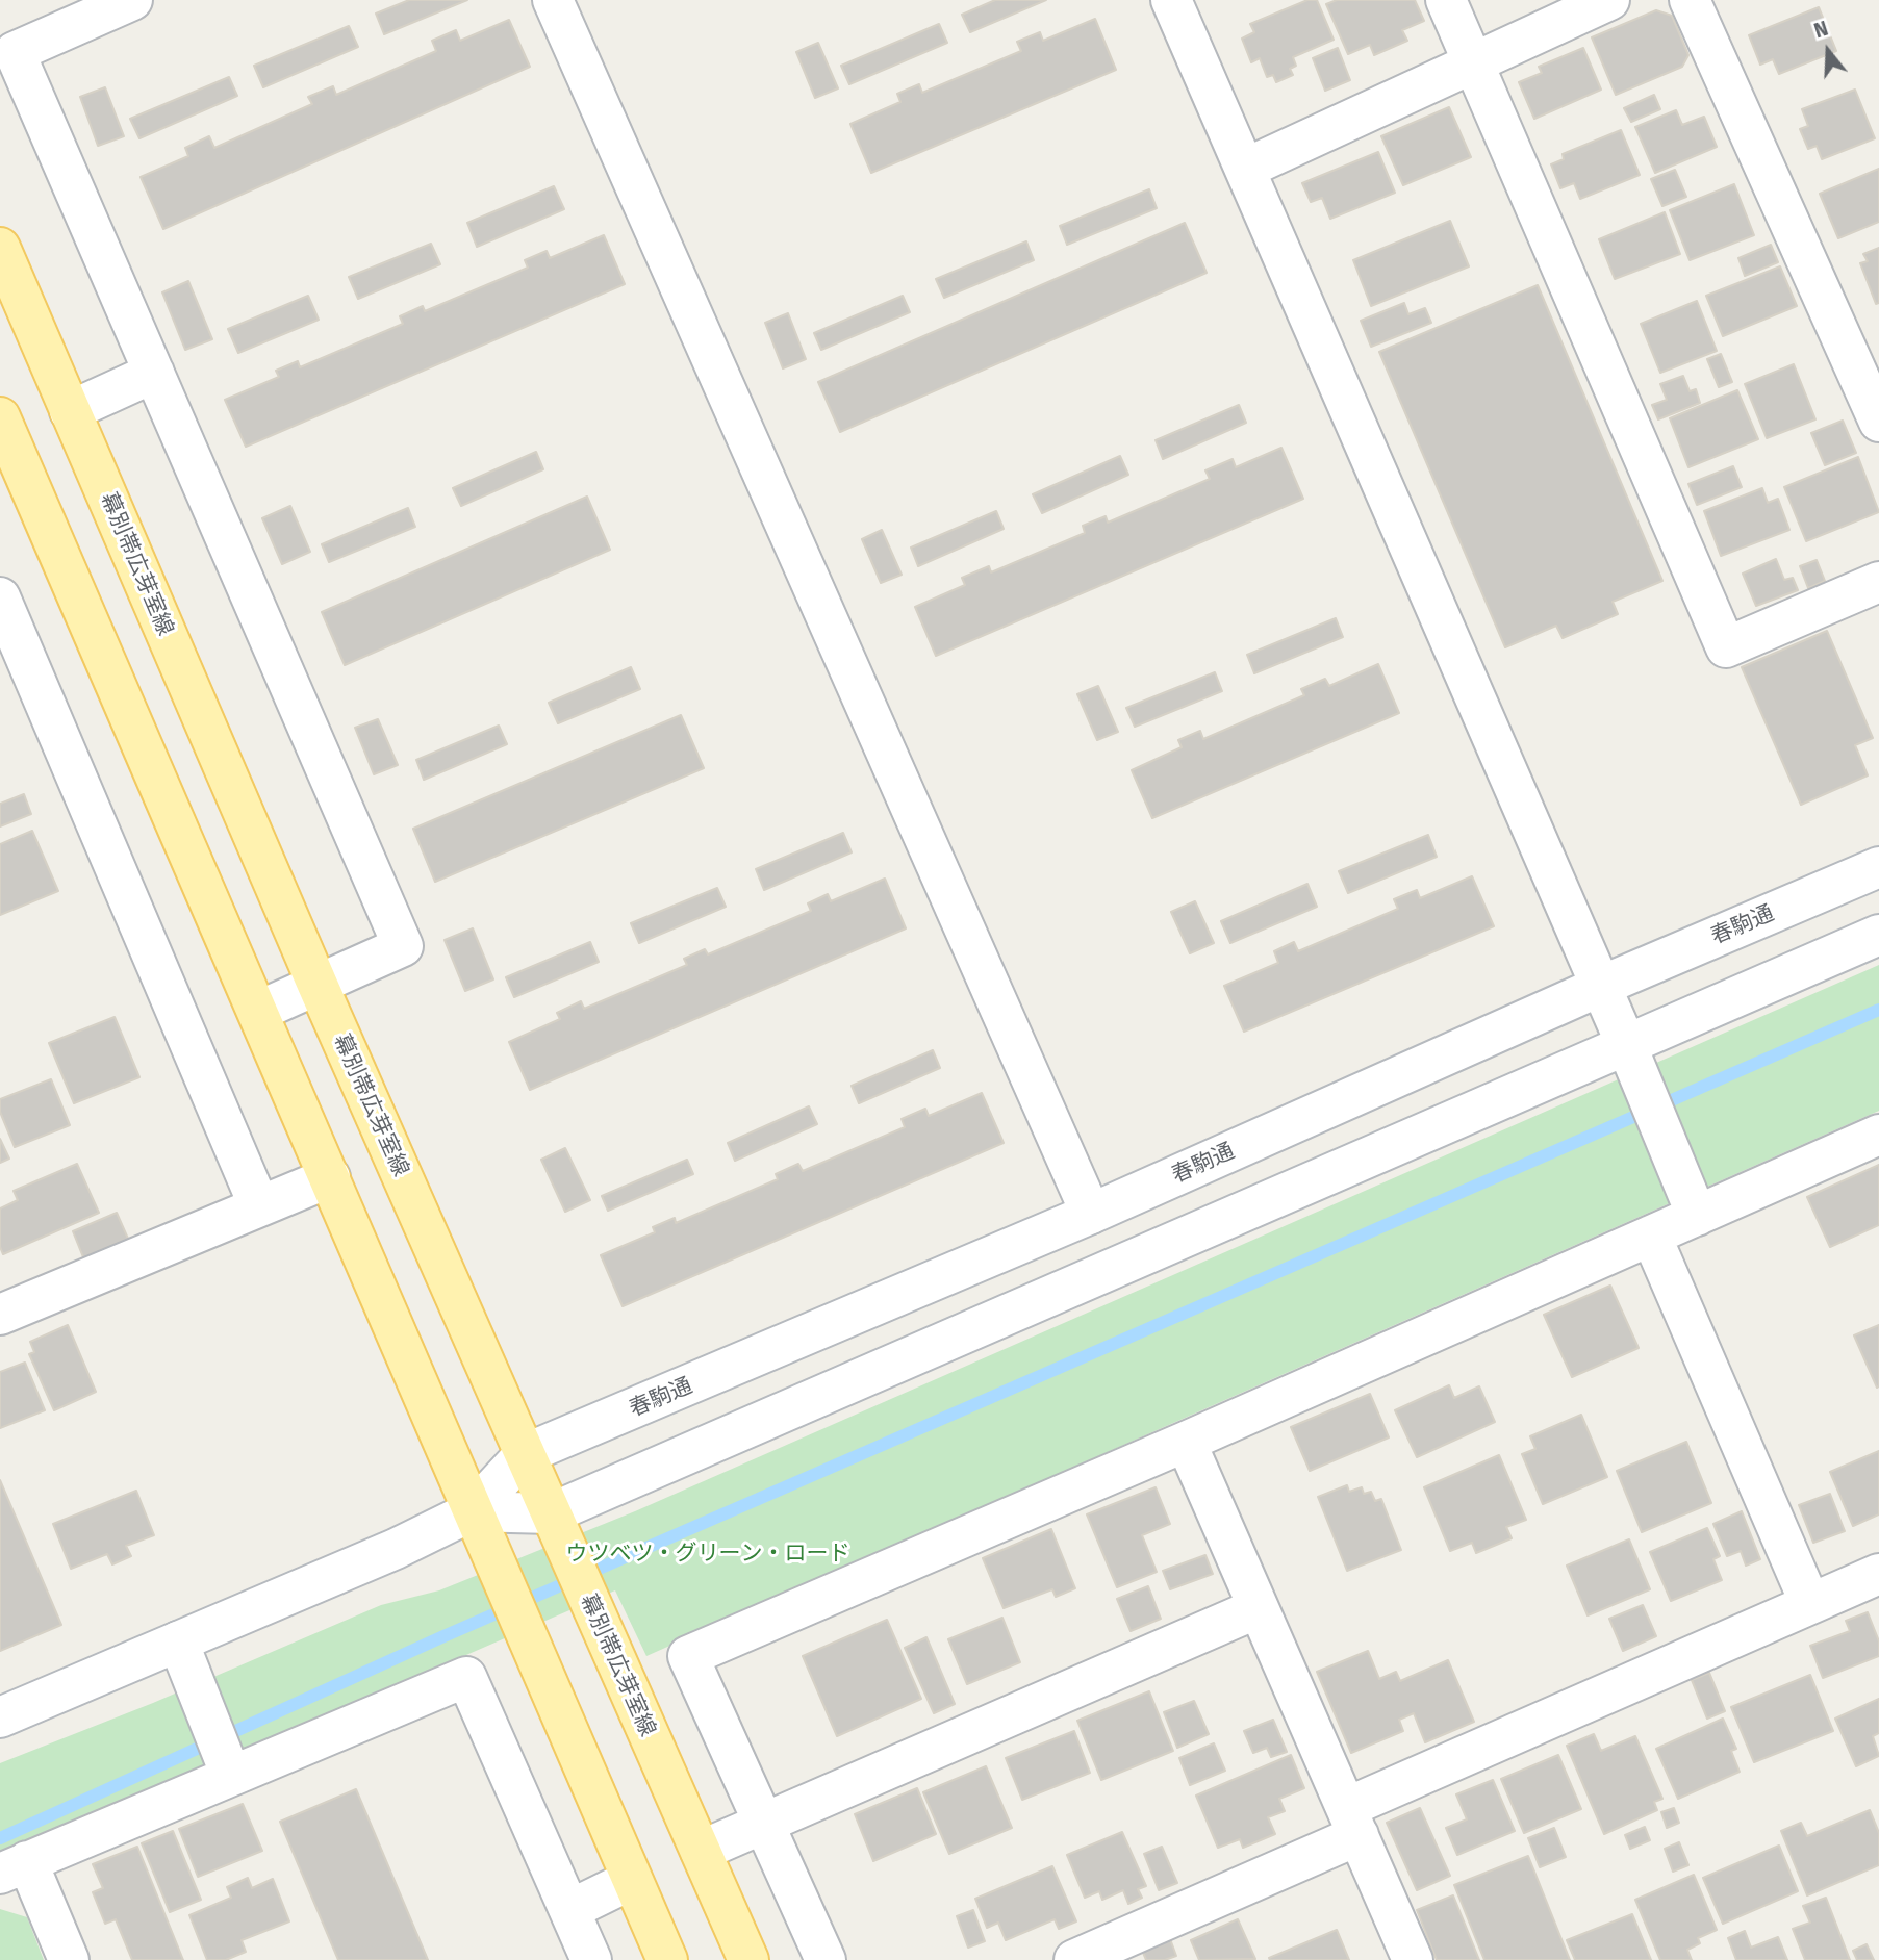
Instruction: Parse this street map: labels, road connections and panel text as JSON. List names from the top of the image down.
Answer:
{
  "streets": {
    "main road": ["幕別帯広芽室線"],
    "street": ["春駒通"]
  },
  "crossings": [
    ["幕別帯広芽室線", "春駒通"]
  ],
  "parks": ["ウツベツ・グリーン・ロード"],
  "north": "top"
}
